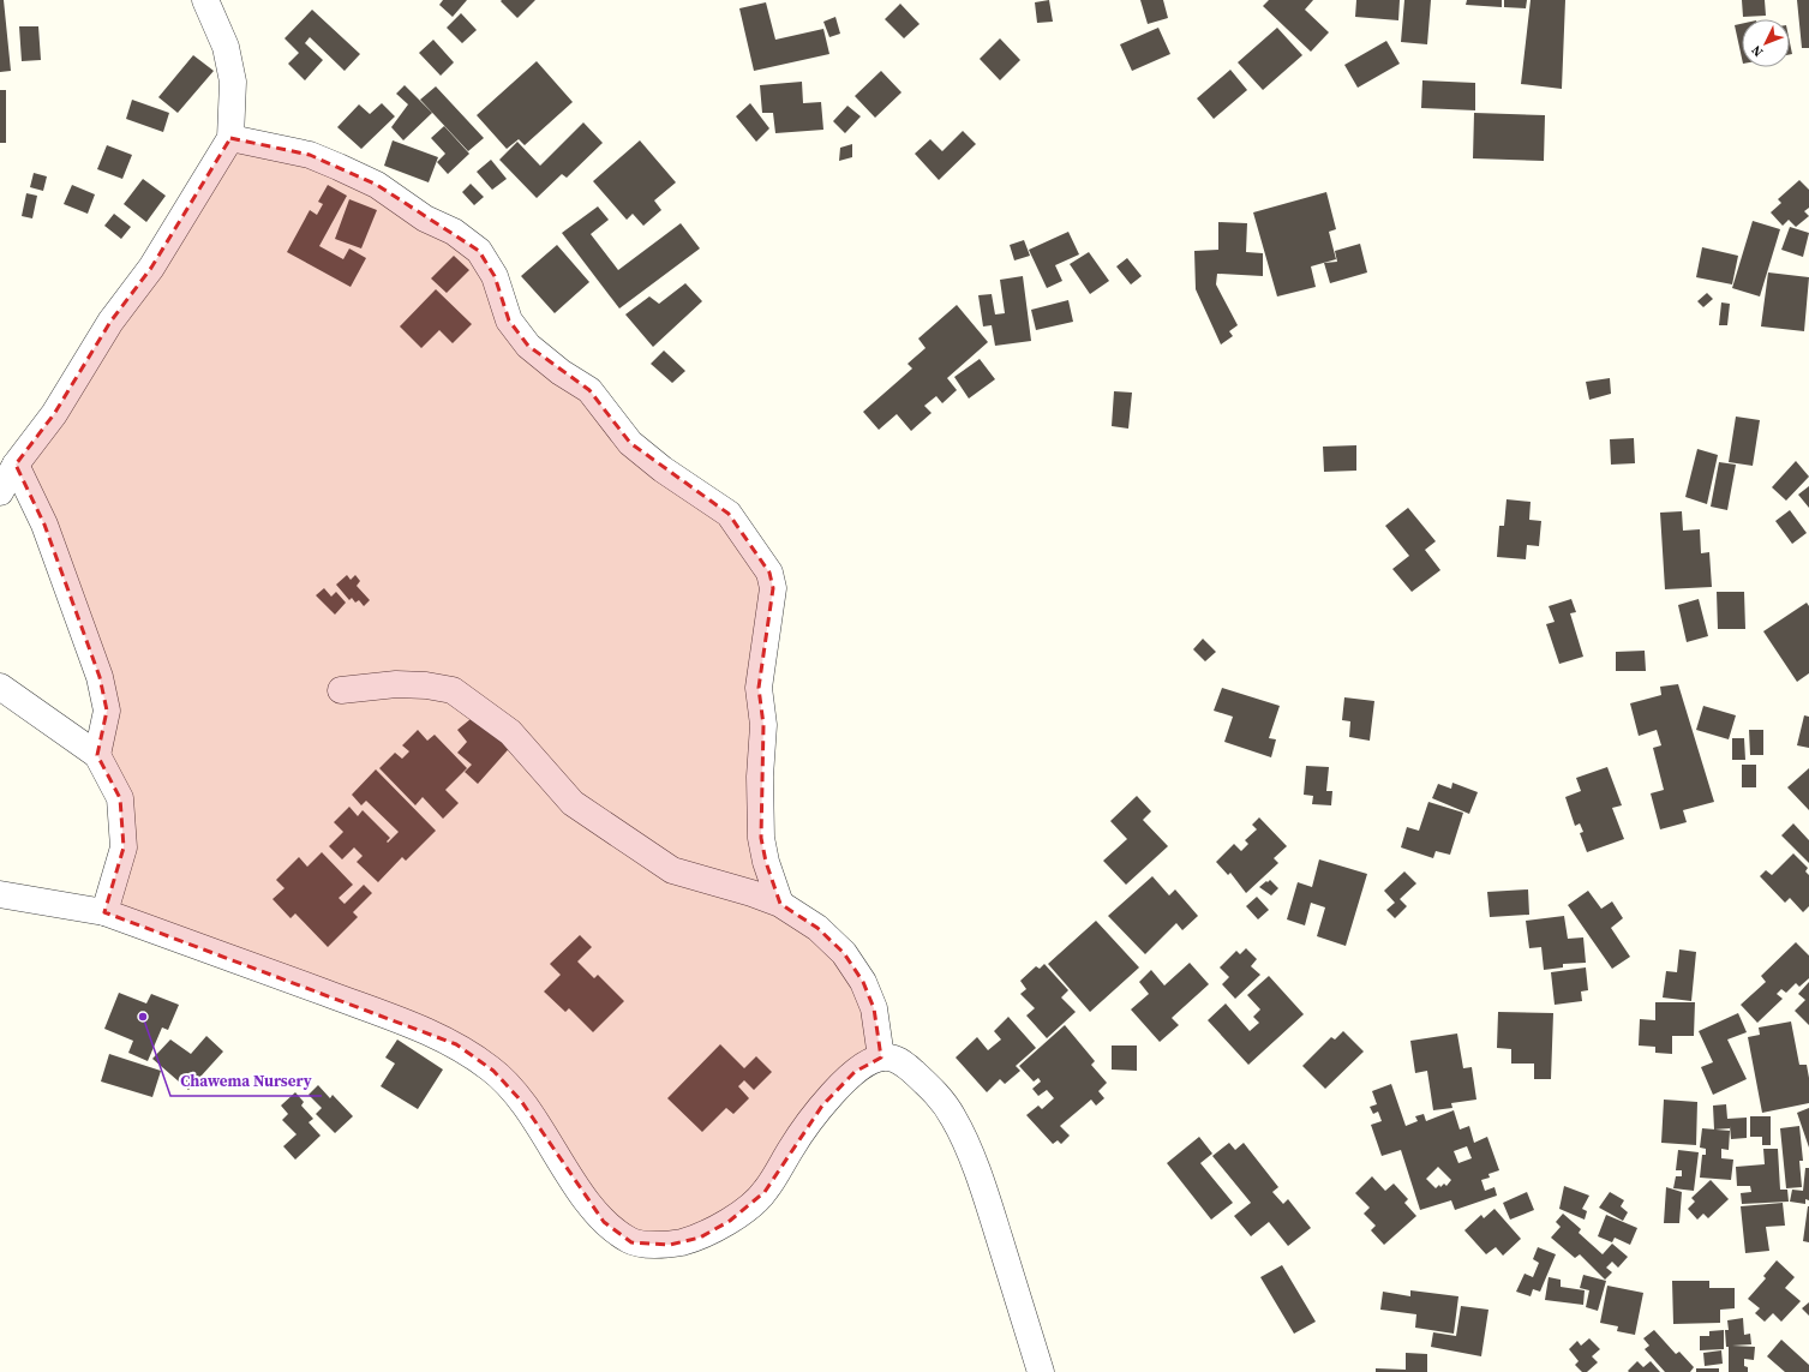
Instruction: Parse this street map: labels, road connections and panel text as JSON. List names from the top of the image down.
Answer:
{
  "places": ["Chawema Nursery"],
  "north": "bottom left"
}
